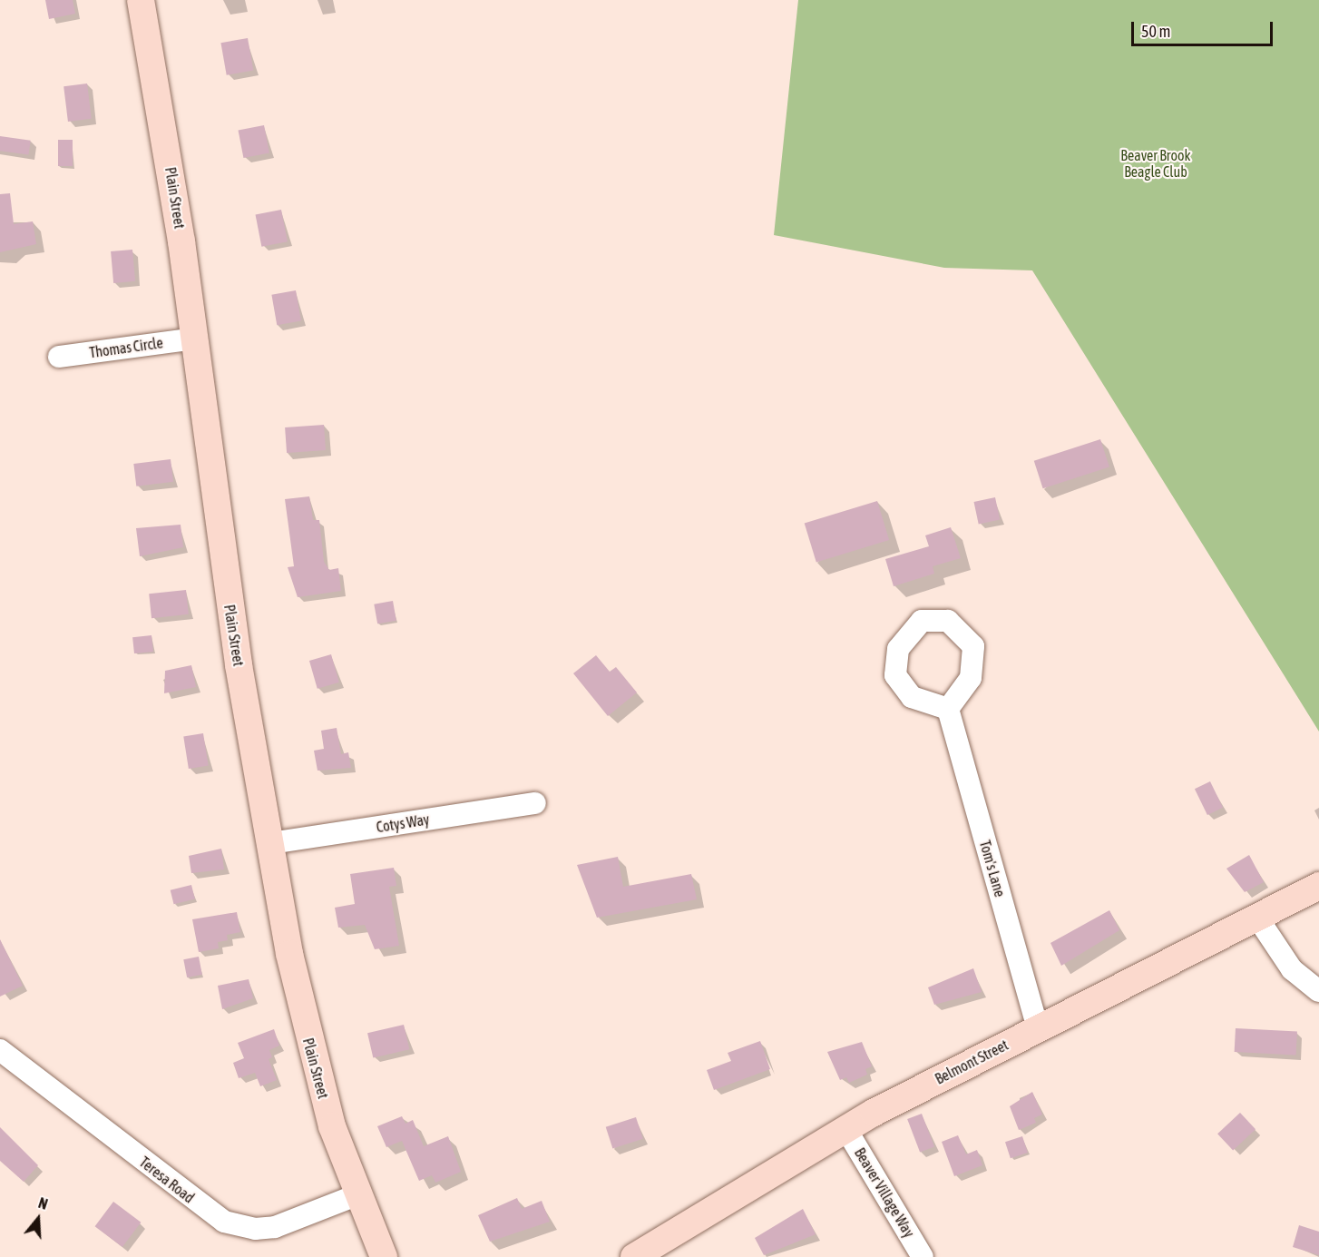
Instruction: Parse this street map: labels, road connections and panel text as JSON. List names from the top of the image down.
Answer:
{
  "streets": {
    "main road": ["Plain Street", "Belmont Street"],
    "street": [
      "Thomas Circle",
      "Cotys Way",
      "Tom's Lane",
      "Teresa Road",
      "Beaver Village Way"
    ]
  },
  "crossings": [
    ["Plain Street", "Thomas Circle"],
    ["Plain Street", "Cotys Way"],
    ["Plain Street", "Teresa Road"],
    ["Tom's Lane", "Belmont Street"],
    ["Belmont Street", "Beaver Village Way"]
  ],
  "parks": ["Beaver Brook Beagle Club"],
  "scale_bar": "50 m",
  "north": "top"
}
